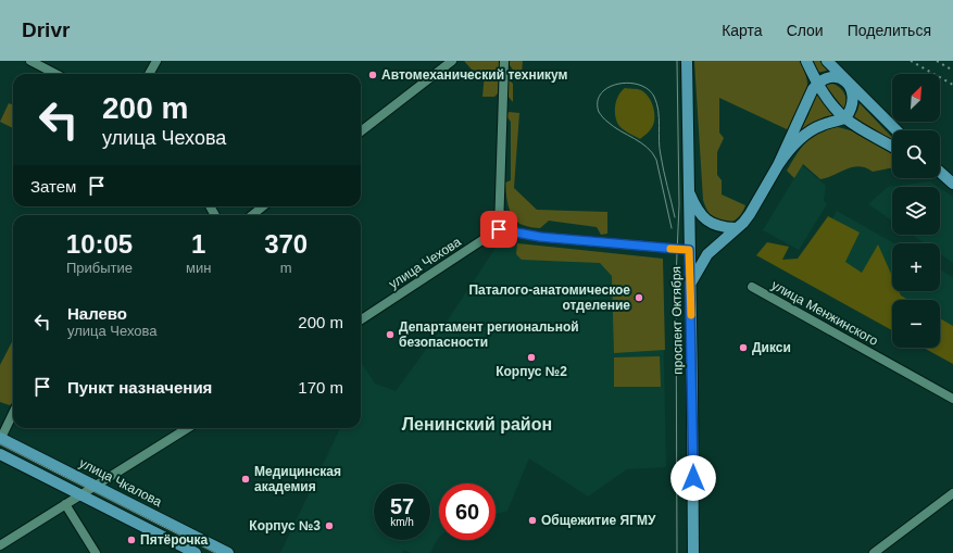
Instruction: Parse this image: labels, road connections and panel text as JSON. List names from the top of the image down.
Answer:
{
  "streets": {
    "main road": ["проспект Октября", "улица Чкалова"],
    "street": ["улица Чехова", "улица Менжинского"]
  },
  "districts": ["Ленинский район"],
  "places": [
    "Автомеханический техникум",
    "Паталого-анатомическое отделение",
    "Департамент региональной безопасности",
    "Дикси",
    "Корпус №2",
    "Медицинская академия",
    "Общежитие ЯГМУ",
    "Корпус №3",
    "Пятёрочка"
  ],
  "north": "top right",
  "page": {
    "header": "Drivr",
    "nav": ["Карта", "Слои", "Поделиться"],
    "map_buttons": ["+", "−"],
    "turn": ["200 m", "улица Чехова"],
    "then": "Затем",
    "eta": [
      "10:05",
      "Прибытие",
      "1",
      "мин",
      "370",
      "m"
    ],
    "list": [
      {
        "name": "Налево",
        "note": "улица Чехова",
        "value": "200 m"
      },
      {
        "name": "Пункт назначения",
        "value": "170 m"
      }
    ],
    "speed": "57 km/h",
    "limit": "60"
  }
}
